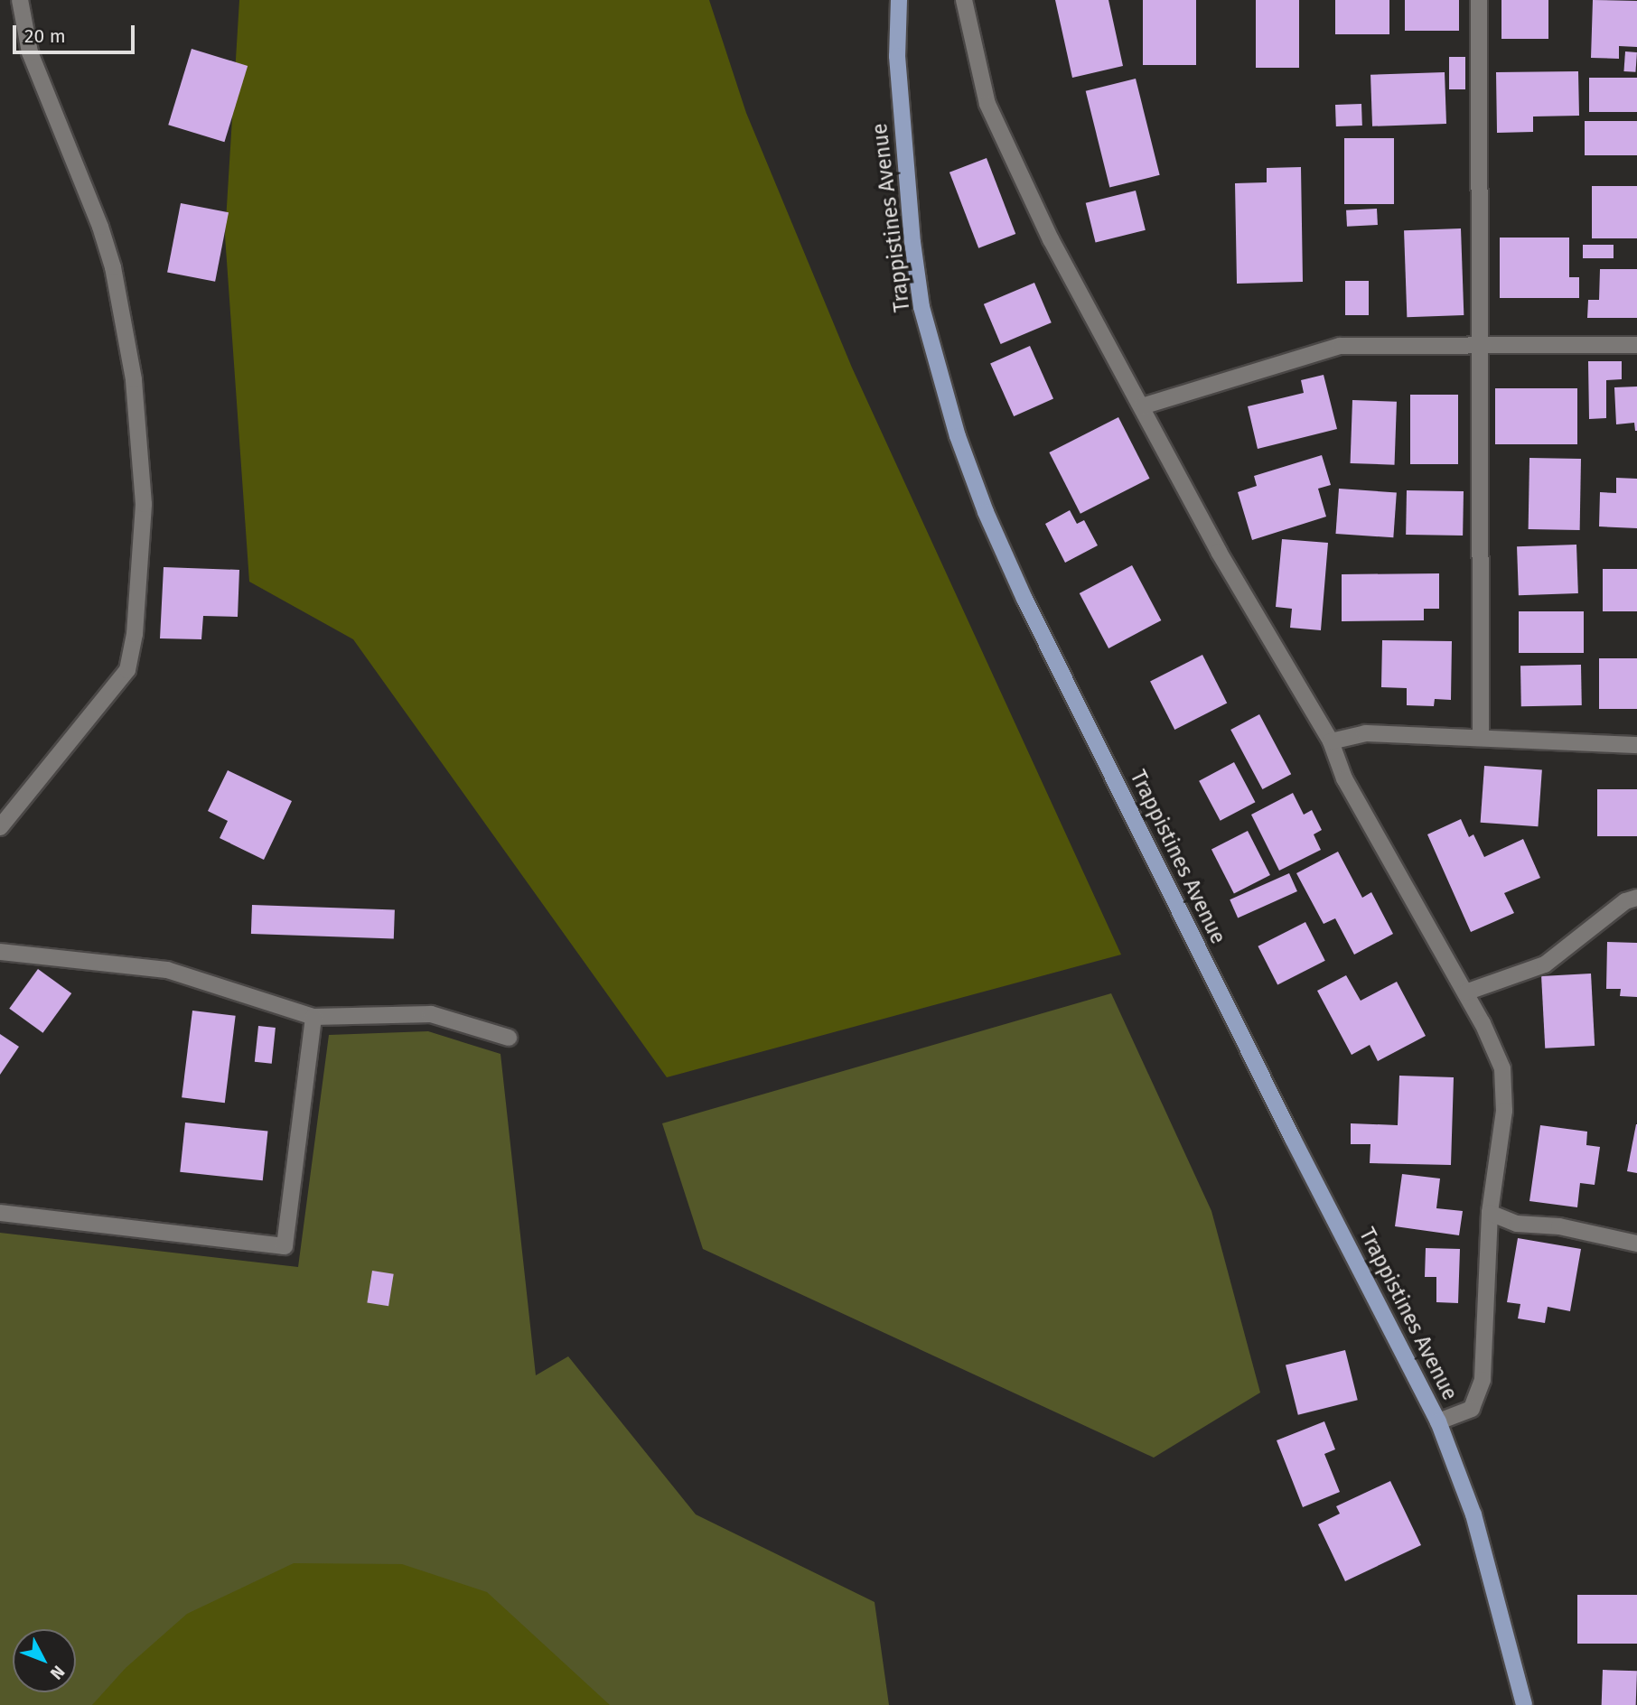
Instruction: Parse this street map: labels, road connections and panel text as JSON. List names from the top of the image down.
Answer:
{
  "streets": {
    "main road": ["Trappistines Avenue"]
  },
  "scale_bar": "20 m",
  "north": "bottom right"
}
